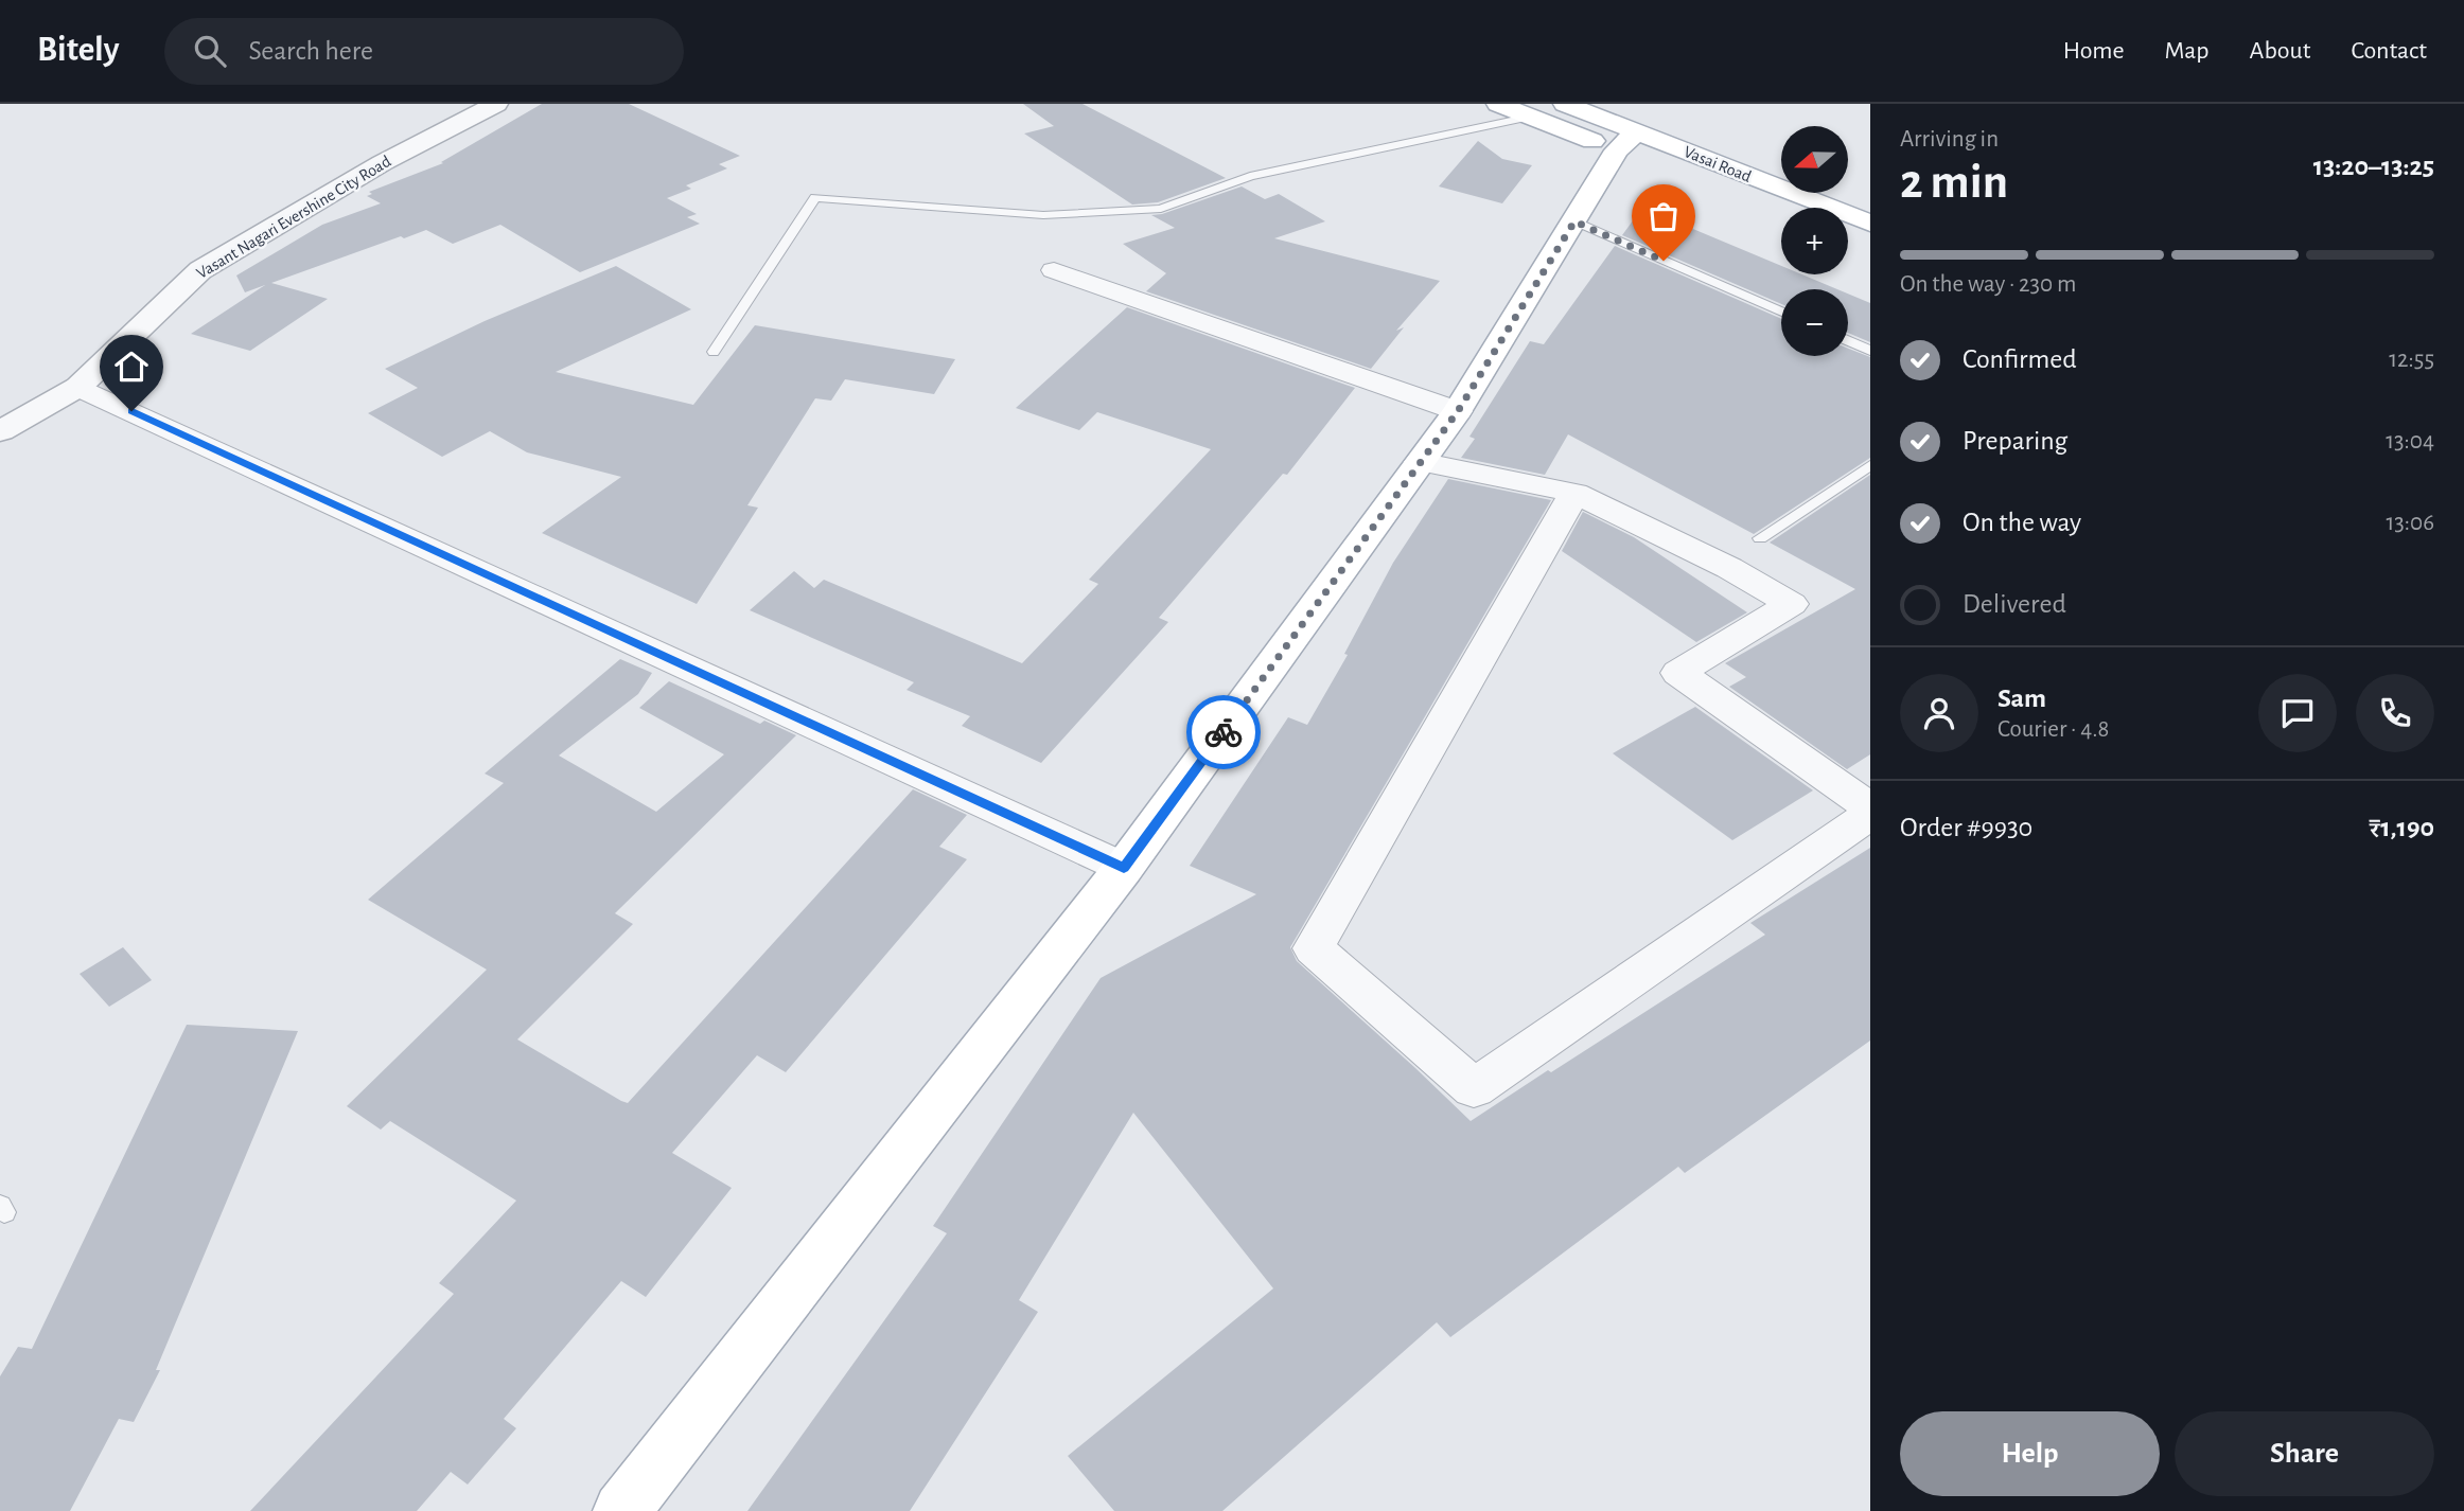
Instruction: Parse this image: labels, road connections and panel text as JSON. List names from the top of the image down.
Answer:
{
  "streets": {
    "main road": ["Vasai Road"],
    "street": ["Vasant Nagari Evershine City Road"]
  },
  "north": "left",
  "page": {
    "header": "Bitely",
    "search": "Search here",
    "nav": [
      "Home",
      "Map",
      "About",
      "Contact"
    ],
    "heading": ["2 min", "Arriving in", "13:20–13:25"],
    "panel": [
      "Sam",
      "Courier · 4.8",
      "Order #9930",
      "₹1,190"
    ],
    "map_buttons": ["+", "−"],
    "bar": "On the way · 230 m",
    "list": [
      ["Confirmed", "12:55"],
      ["Preparing", "13:04"],
      ["On the way", "13:06"],
      "Delivered"
    ],
    "buttons": ["Help", "Share"]
  }
}
